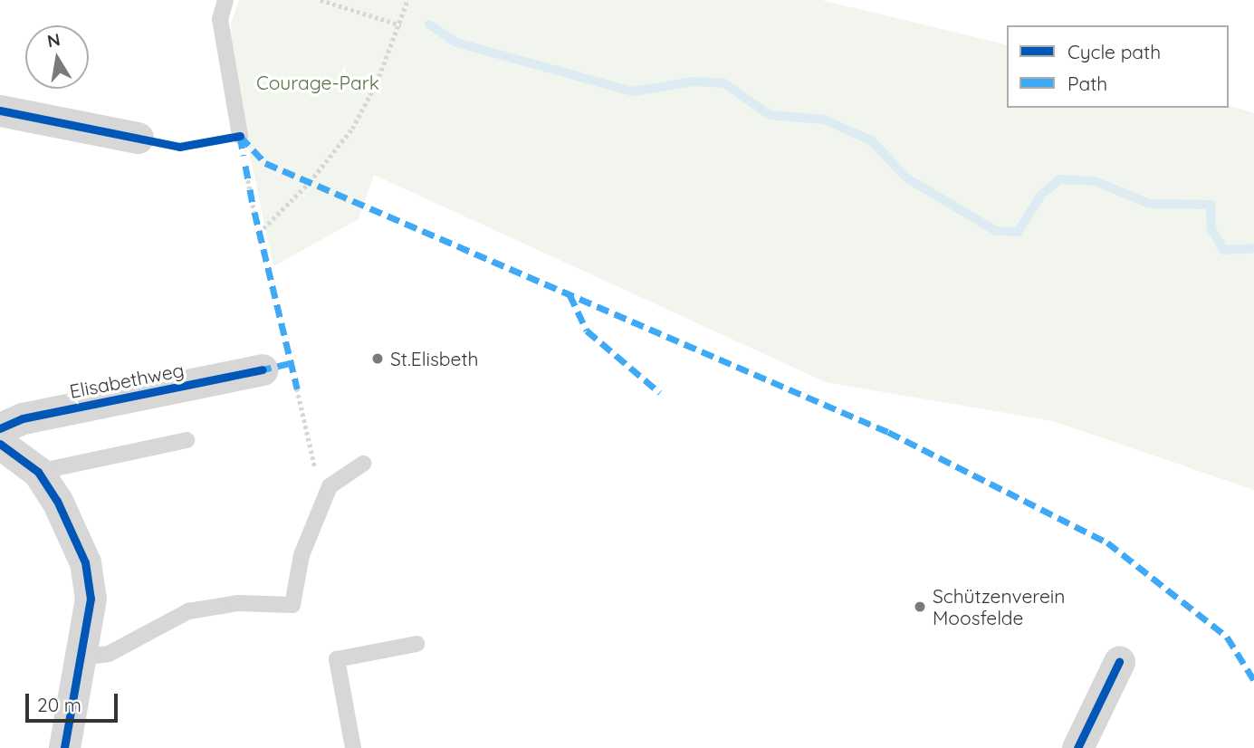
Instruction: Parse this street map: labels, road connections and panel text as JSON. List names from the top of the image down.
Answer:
{
  "streets": {
    "street": ["Elisabethweg"]
  },
  "parks": ["Courage-Park"],
  "places": ["St.Elisbeth", "Schützenverein Moosfelde"],
  "legend": ["Cycle path", "Path"],
  "scale_bar": "20 m",
  "north": "top"
}
